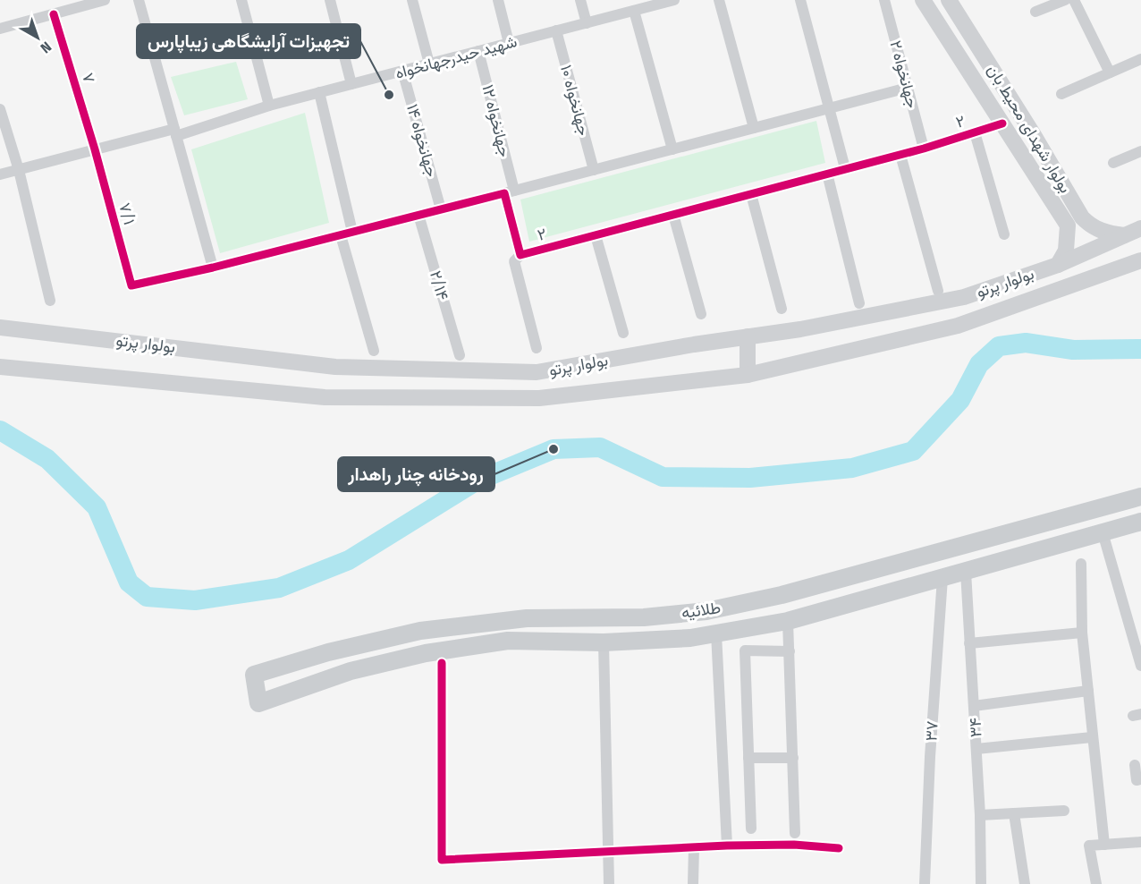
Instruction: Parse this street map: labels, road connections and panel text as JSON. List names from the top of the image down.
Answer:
{
  "streets": {
    "main road": ["بولوار شهدای محیط بان", "بولوار پرتو", "طلائیه"],
    "street": [
      "شهید حیدرجهانخواه",
      "جهانخواه ۲",
      "۷",
      "جهانخواه ۱۰",
      "جهانخواه ۱۲",
      "۲",
      "جهانخواه ۱۴",
      "۷/۱",
      "۲/۱۴",
      "۳۴",
      "۳۷"
    ]
  },
  "crossings": [
    ["شهید حیدرجهانخواه", "۷"],
    ["شهید حیدرجهانخواه", "جهانخواه ۱۰"],
    ["شهید حیدرجهانخواه", "جهانخواه ۱۲"],
    ["شهید حیدرجهانخواه", "جهانخواه ۱۴"],
    ["شهید حیدرجهانخواه", "۷/۱"],
    ["جهانخواه ۲", "۲"],
    ["۷", "۷/۱"],
    ["جهانخواه ۱۲", "۲"],
    ["۲", "بولوار شهدای محیط بان"],
    ["طلائیه", "۳۴"],
    ["طلائیه", "۳۷"]
  ],
  "places": ["تجهیزات آرایشگاهی زیباپارس", "رودخانه چنار راهدار"],
  "north": "bottom right"
}
